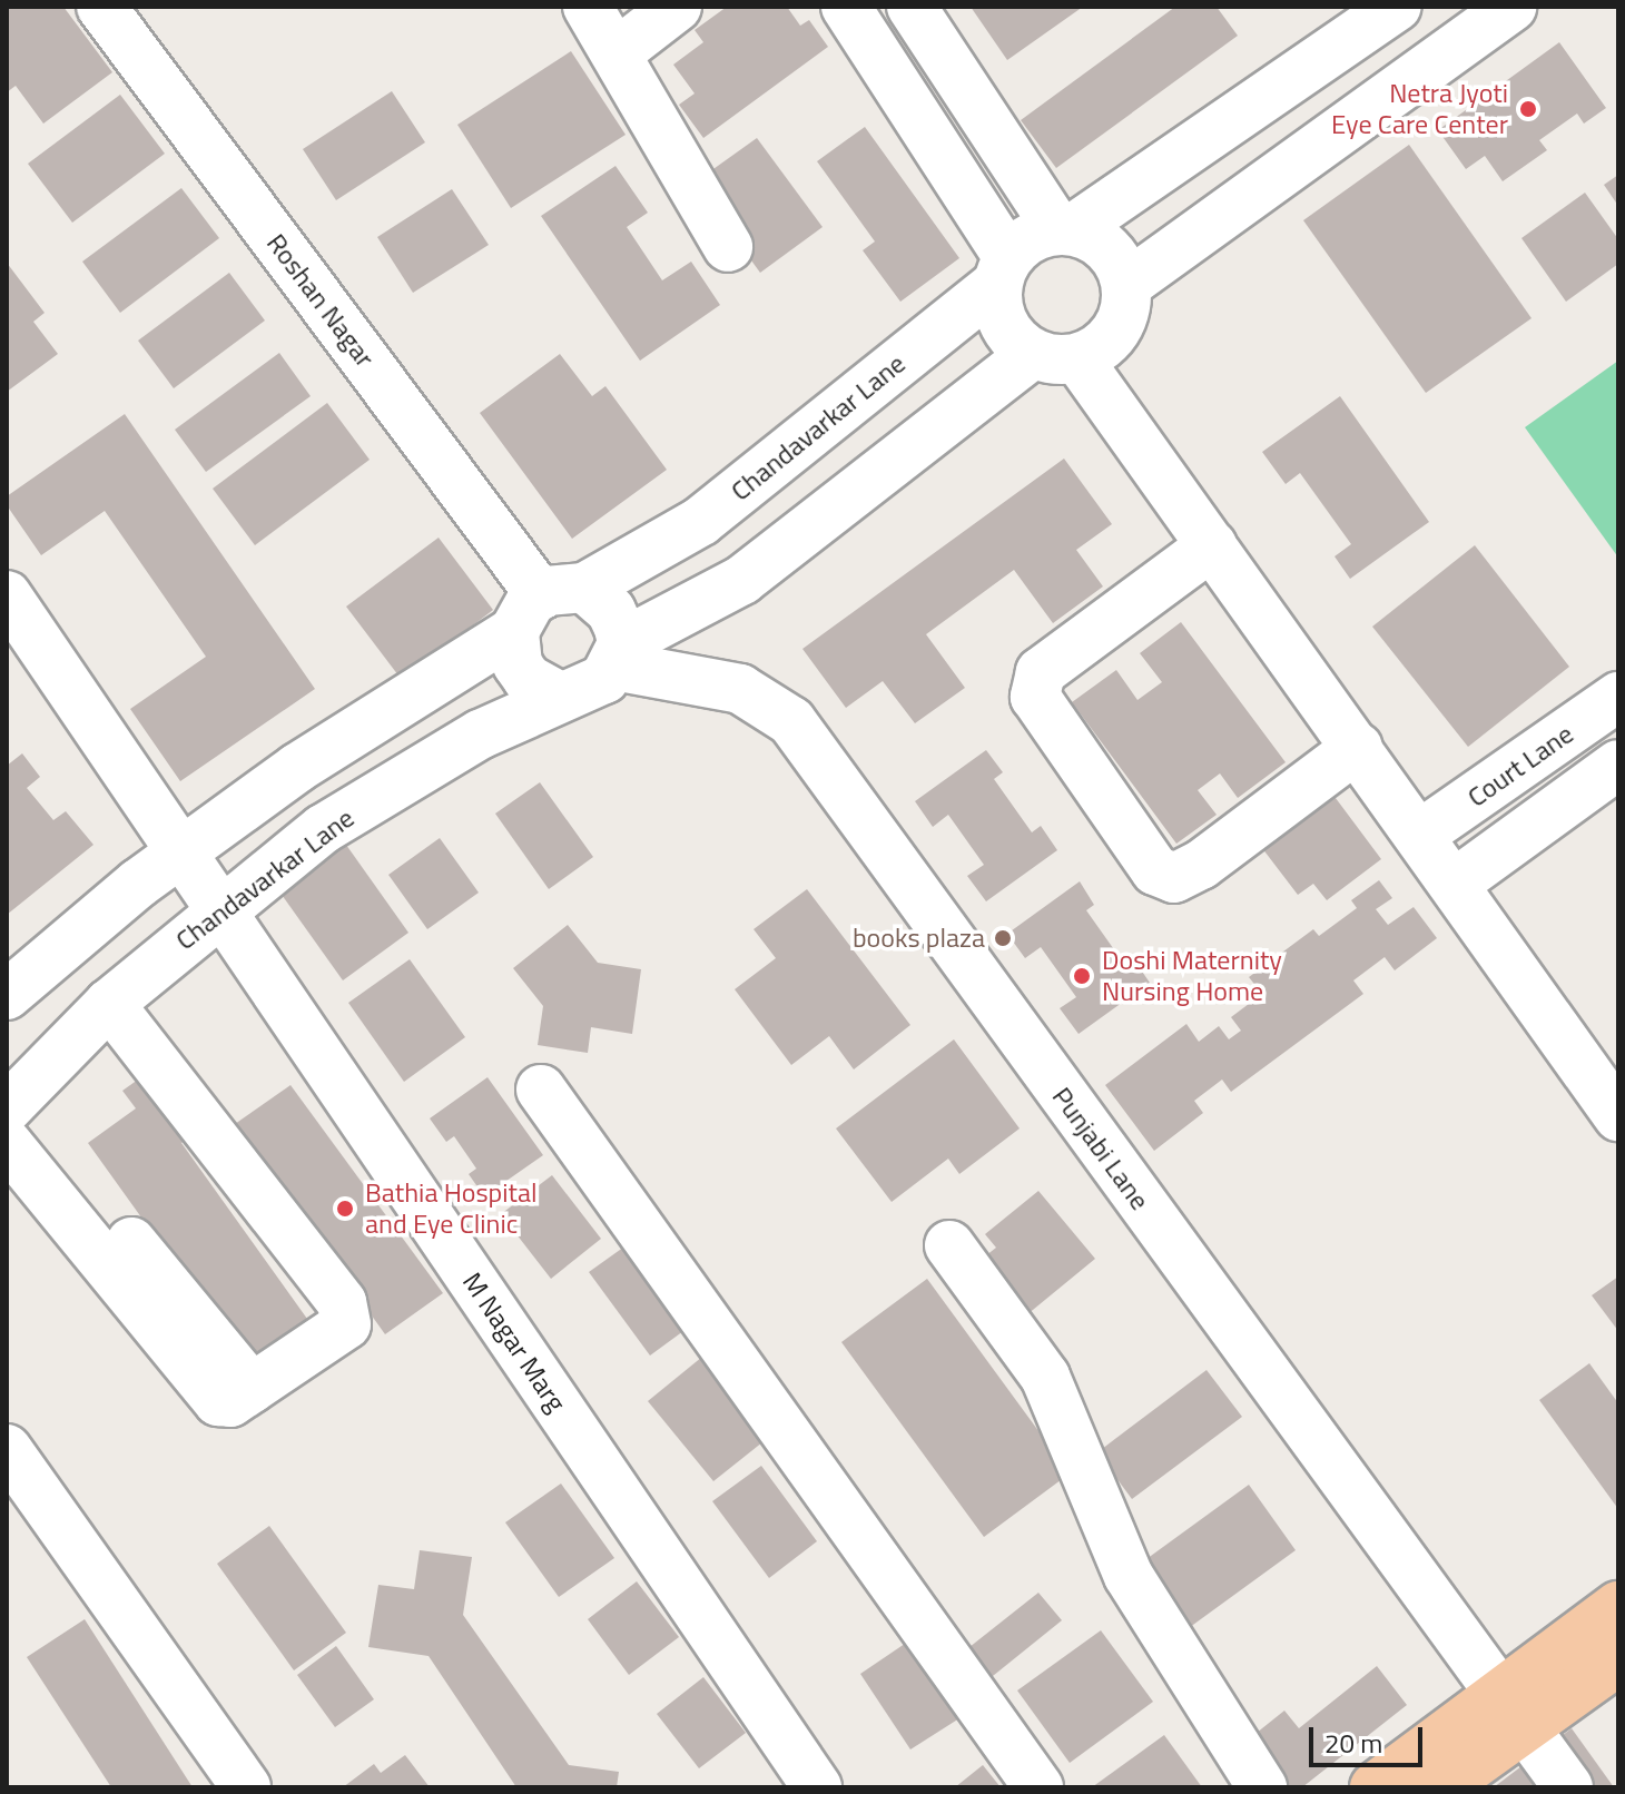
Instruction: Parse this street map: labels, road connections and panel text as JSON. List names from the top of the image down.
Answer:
{
  "streets": {
    "street": [
      "Roshan Nagar",
      "Chandavarkar Lane",
      "Court Lane",
      "Punjabi Lane",
      "M Nagar Marg"
    ]
  },
  "crossings": [
    ["Roshan Nagar", "Chandavarkar Lane"],
    ["Roshan Nagar", "Punjabi Lane"],
    ["Chandavarkar Lane", "Punjabi Lane"],
    ["Chandavarkar Lane", "M Nagar Marg"]
  ],
  "places": [
    "Netra Jyoti Eye Care Center",
    "books plaza",
    "Doshi Maternity Nursing Home",
    "Bathia Hospital and Eye Clinic"
  ],
  "scale_bar": "20 m"
}
